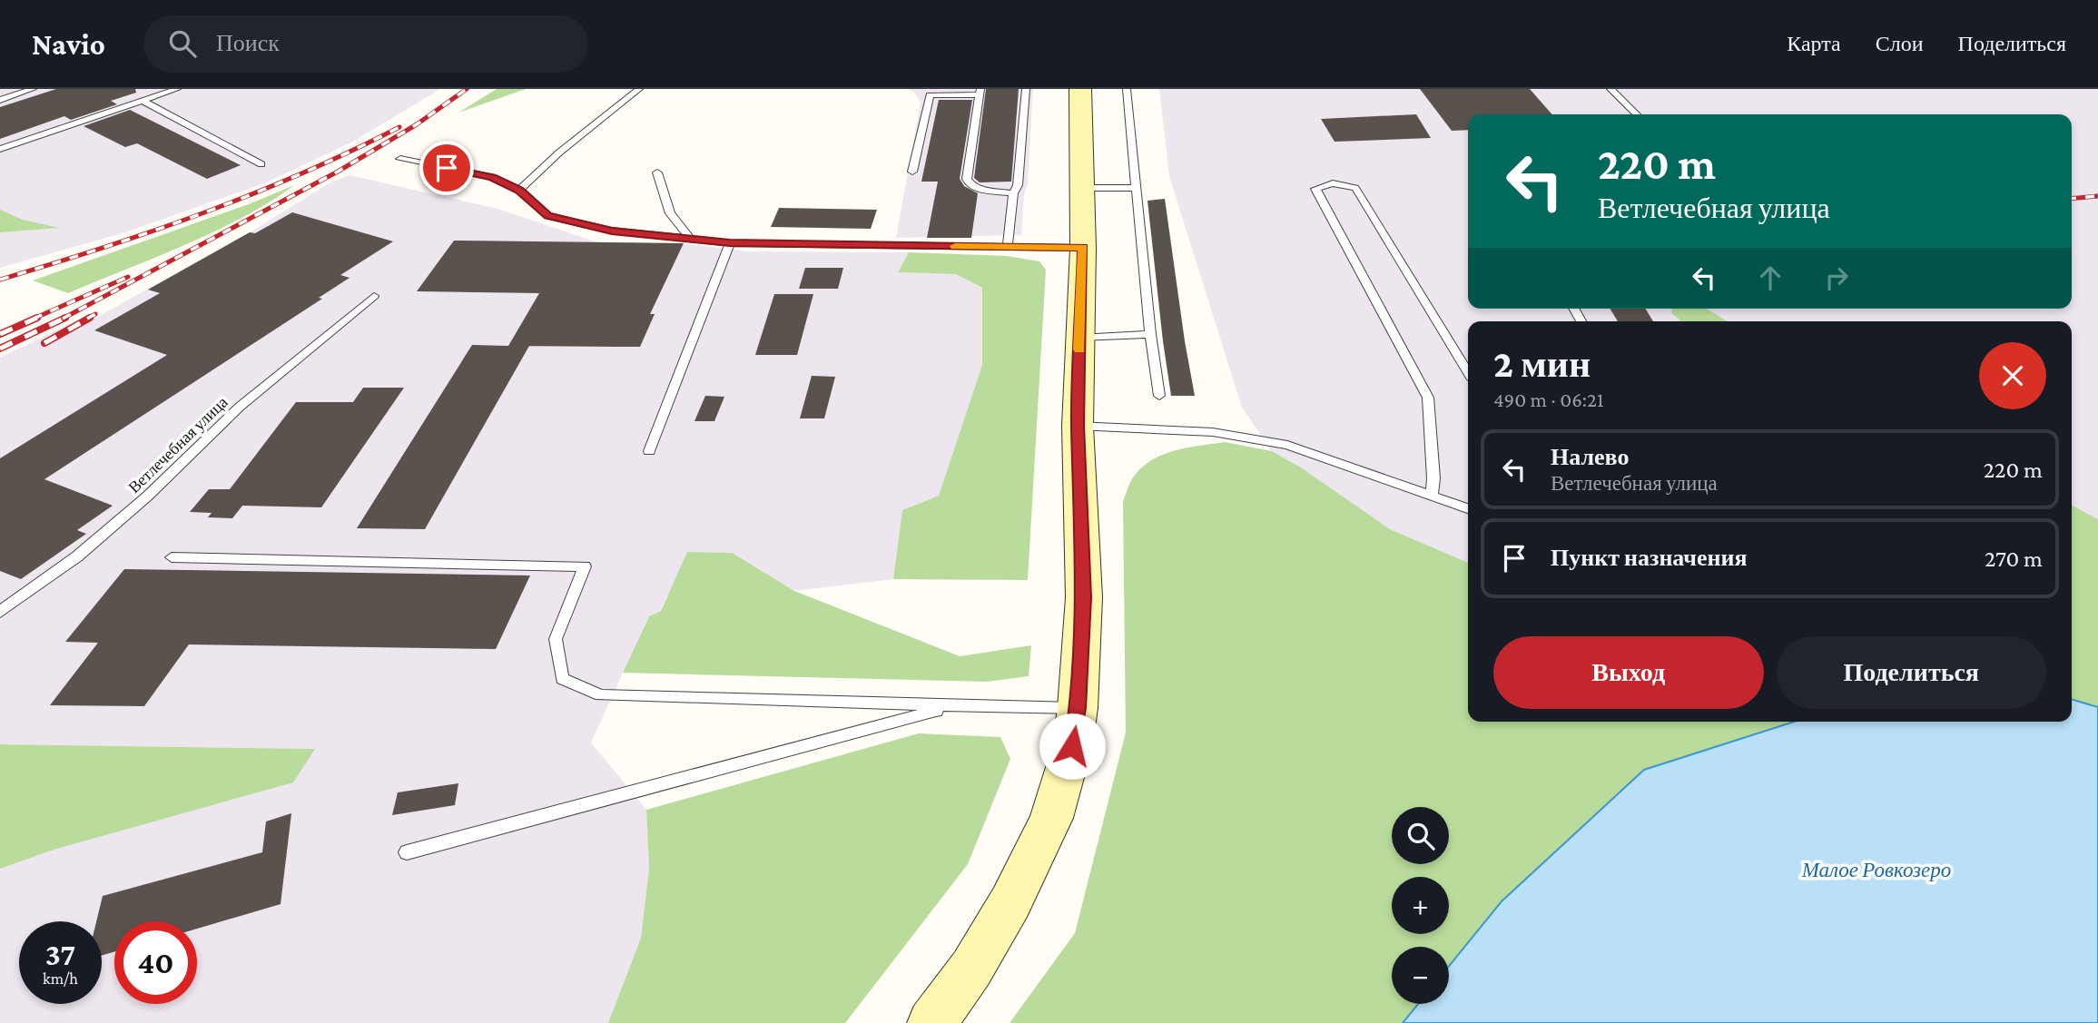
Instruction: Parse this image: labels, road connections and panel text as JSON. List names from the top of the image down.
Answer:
{
  "streets": {
    "lane": ["Ветлечебная улица"]
  },
  "water": ["Малое Ровкозеро"],
  "page": {
    "header": "Navio",
    "search": "Поиск",
    "nav": ["Карта", "Слои", "Поделиться"],
    "turn": ["220 m", "Ветлечебная улица"],
    "heading": ["2 мин", "490 m · 06:21"],
    "list": [
      {
        "name": "Налево",
        "note": "Ветлечебная улица",
        "value": "220 m"
      },
      {
        "name": "Пункт назначения",
        "value": "270 m"
      }
    ],
    "buttons": ["Выход", "Поделиться"],
    "map_buttons": ["+", "−"],
    "speed": "37 km/h",
    "limit": "40"
  }
}
